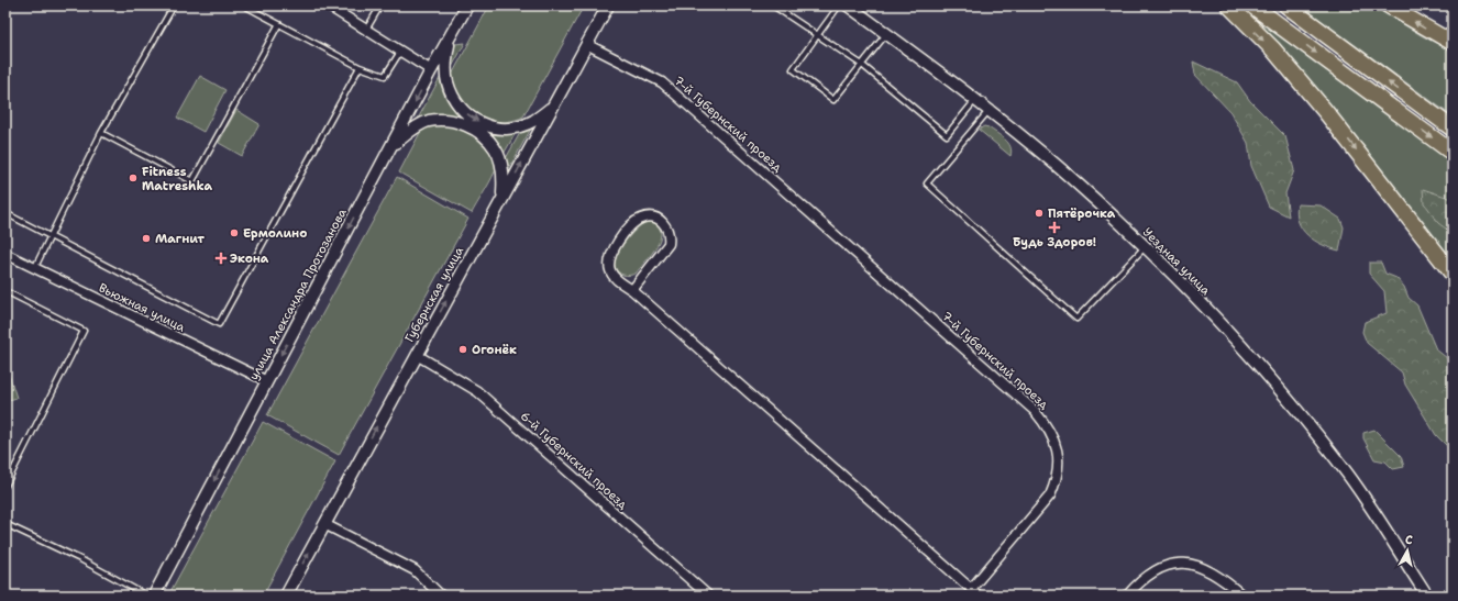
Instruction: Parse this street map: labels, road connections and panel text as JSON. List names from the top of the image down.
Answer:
{
  "streets": {
    "street": [
      "7-й Губернский проезд",
      "Уездная улица",
      "улица Александра Протозанова",
      "Губернская улица",
      "Вьюжная улица",
      "6-й Губернский проезд"
    ]
  },
  "crossings": [
    ["7-й Губернский проезд", "Губернская улица"],
    ["улица Александра Протозанова", "Вьюжная улица"],
    ["Губернская улица", "6-й Губернский проезд"]
  ],
  "one_way": ["улица Александра Протозанова", "Губернская улица"],
  "places": {
    "other": [
      "Fitness Matreshka",
      "Пятёрочка",
      "Ермолино",
      "Магнит",
      "Огонёк"
    ],
    "health": ["Будь Здоров!", "Экона"]
  },
  "north": "top"
}
